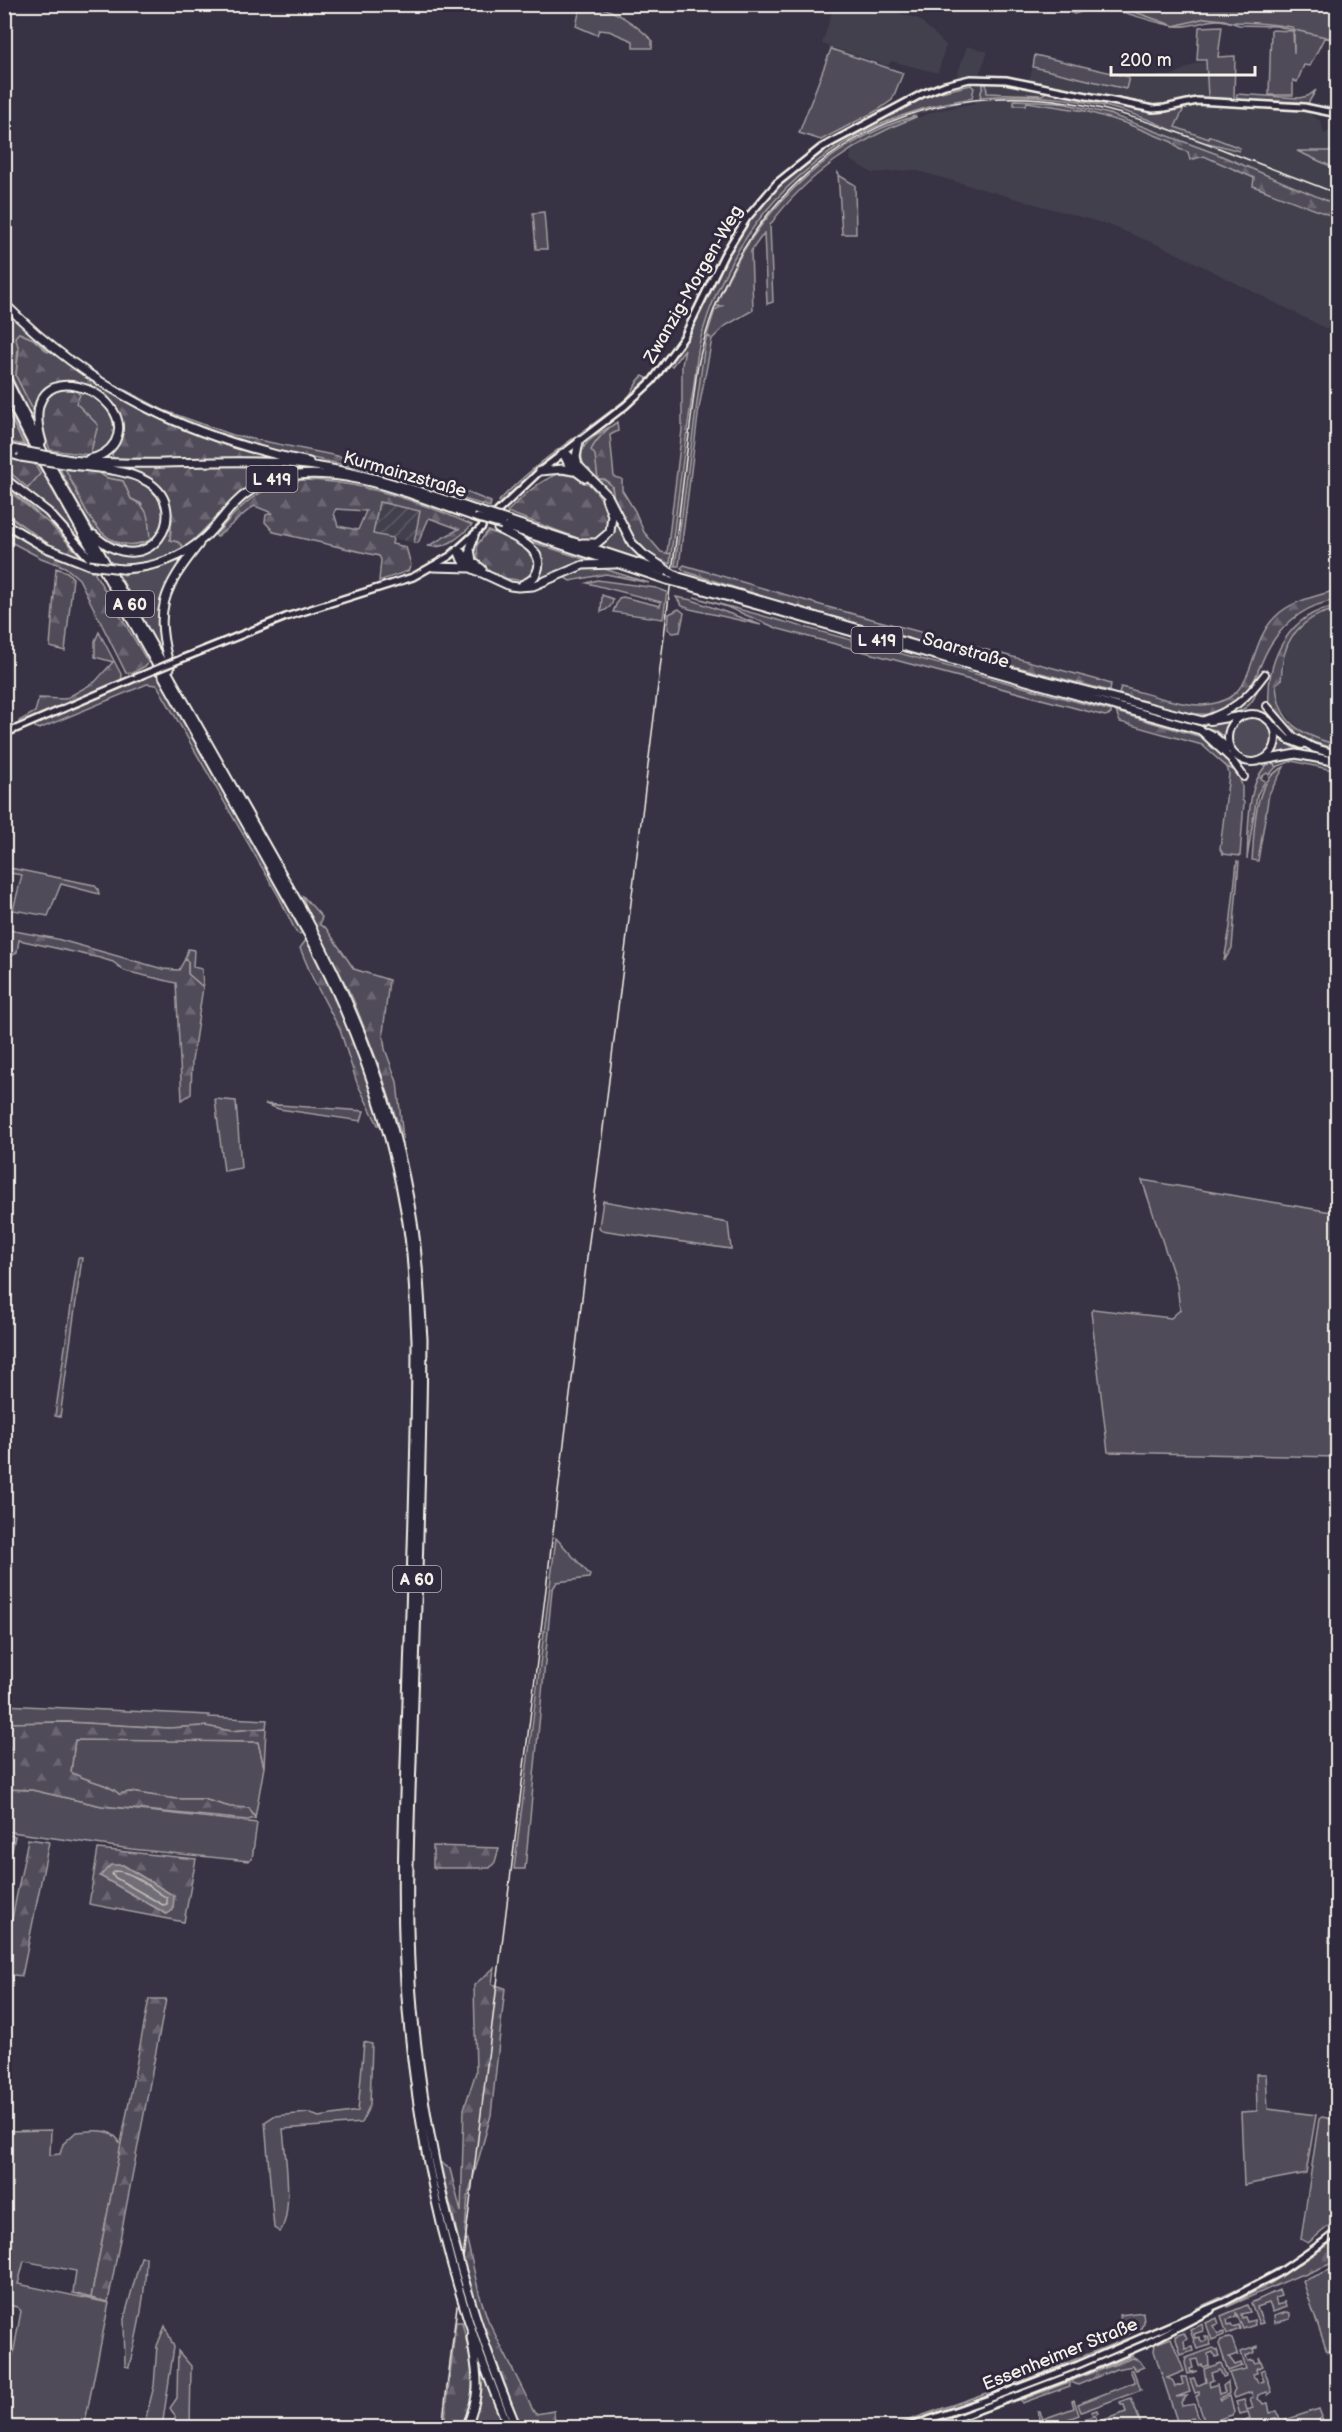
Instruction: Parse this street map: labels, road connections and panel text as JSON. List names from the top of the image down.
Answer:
{
  "streets": {
    "highway": [
      "Kurmainzstraße",
      "L 419",
      "A 60",
      "Saarstraße"
    ],
    "main road": ["Zwanzig-Morgen-Weg", "Essenheimer Straße"]
  },
  "crossings": [
    ["Kurmainzstraße", "L 419"],
    ["Kurmainzstraße", "Saarstraße"],
    ["L 419", "Saarstraße"]
  ],
  "scale_bar": "200 m"
}
